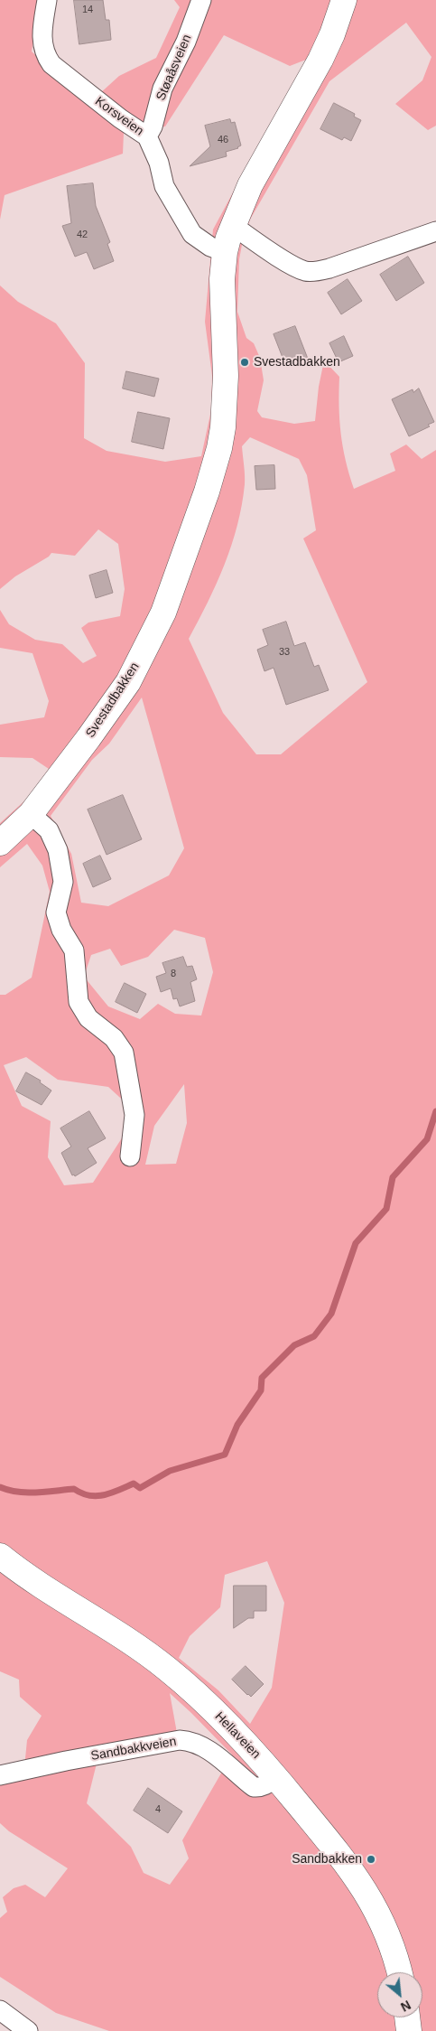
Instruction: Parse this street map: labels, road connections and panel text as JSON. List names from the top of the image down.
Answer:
{
  "streets": {
    "main road": ["Svestadbakken", "Hellaveien"],
    "street": ["Støaåsveien", "Korsveien", "Sandbakkveien"]
  },
  "crossings": [
    ["Støaåsveien", "Korsveien"],
    ["Korsveien", "Svestadbakken"],
    ["Hellaveien", "Sandbakkveien"]
  ],
  "places": ["Svestadbakken", "Sandbakken"],
  "house_numbers": [
    "14",
    "46",
    "42",
    "33",
    "8",
    "4"
  ],
  "north": "bottom right"
}
